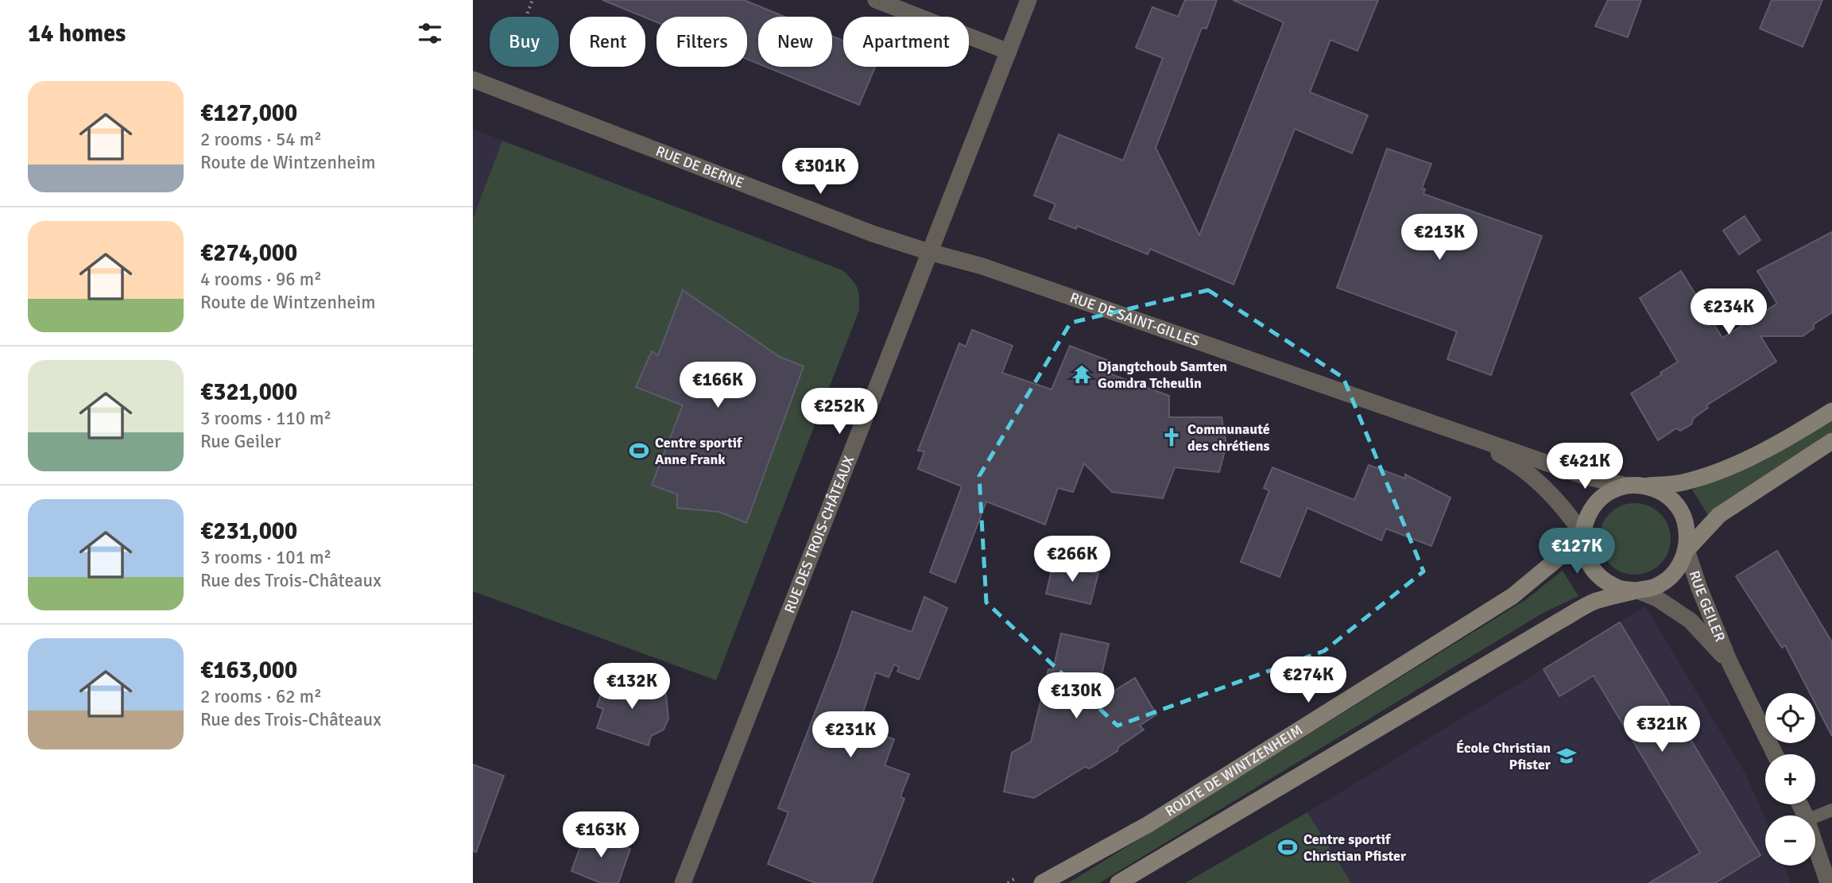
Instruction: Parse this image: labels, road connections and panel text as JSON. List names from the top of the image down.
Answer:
{
  "streets": {
    "main road": ["ROUTE DE WINTZENHEIM"],
    "street": [
      "RUE DE BERNE",
      "RUE DE SAINT-GILLES",
      "RUE DES TROIS-CHÂTEAUX",
      "RUE GEILER"
    ]
  },
  "crossings": [
    ["RUE DE BERNE", "RUE DE SAINT-GILLES"],
    ["RUE DE BERNE", "RUE DES TROIS-CHÂTEAUX"],
    ["RUE DE SAINT-GILLES", "RUE DES TROIS-CHÂTEAUX"],
    ["RUE DE SAINT-GILLES", "RUE GEILER"],
    ["RUE DE SAINT-GILLES", "ROUTE DE WINTZENHEIM"],
    ["RUE GEILER", "ROUTE DE WINTZENHEIM"]
  ],
  "places": {
    "temple": ["Djangtchoub Samten Gomdra Tcheulin"],
    "church": ["Communauté des chrétiens"],
    "sports": ["Centre sportif Anne Frank", "Centre sportif Christian Pfister"],
    "school or university": ["École Christian Pfister"]
  },
  "page": {
    "heading": "14 homes",
    "chip": [
      "Buy",
      "Rent",
      "Filters",
      "New",
      "Apartment"
    ],
    "list": [
      {
        "name": "€127,000",
        "note": "2 rooms · 54 m² · Route de Wintzenheim"
      },
      {
        "name": "€274,000",
        "note": "4 rooms · 96 m² · Route de Wintzenheim"
      },
      {
        "name": "€321,000",
        "note": "3 rooms · 110 m² · Rue Geiler"
      },
      {
        "name": "€231,000",
        "note": "3 rooms · 101 m² · Rue des Trois-Châteaux"
      },
      {
        "name": "€163,000",
        "note": "2 rooms · 62 m² · Rue des Trois-Châteaux"
      }
    ],
    "price": [
      "€301K",
      "€213K",
      "€234K",
      "€166K",
      "€252K",
      "€421K",
      "€127K",
      "€266K",
      "€274K",
      "€132K",
      "€130K",
      "€321K",
      "€231K",
      "€163K"
    ],
    "map_buttons": ["+", "−"]
  }
}
